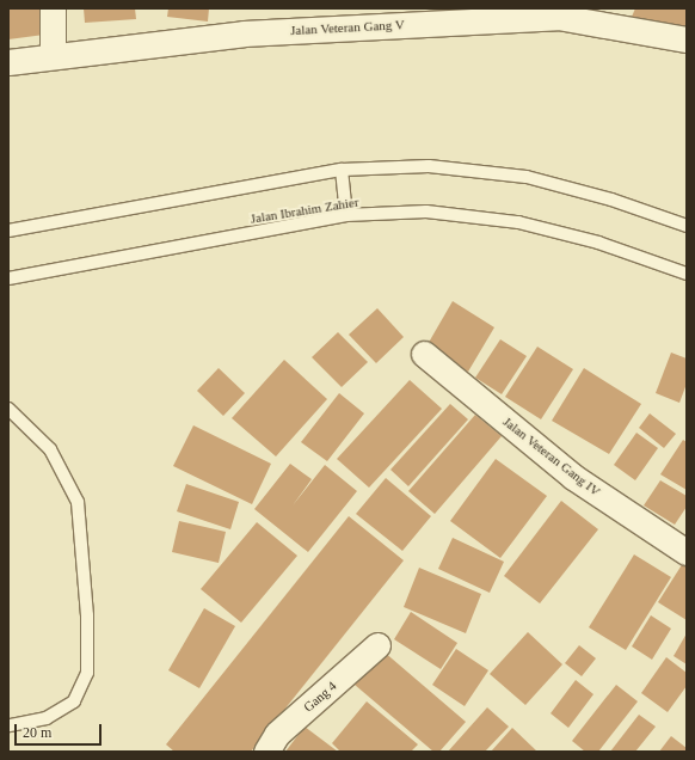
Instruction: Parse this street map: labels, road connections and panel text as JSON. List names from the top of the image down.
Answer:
{
  "streets": {
    "street": ["Jalan Veteran Gang V", "Jalan Veteran Gang IV", "Gang 4"],
    "lane": ["Jalan Ibrahim Zahier"]
  },
  "scale_bar": "20 m"
}
